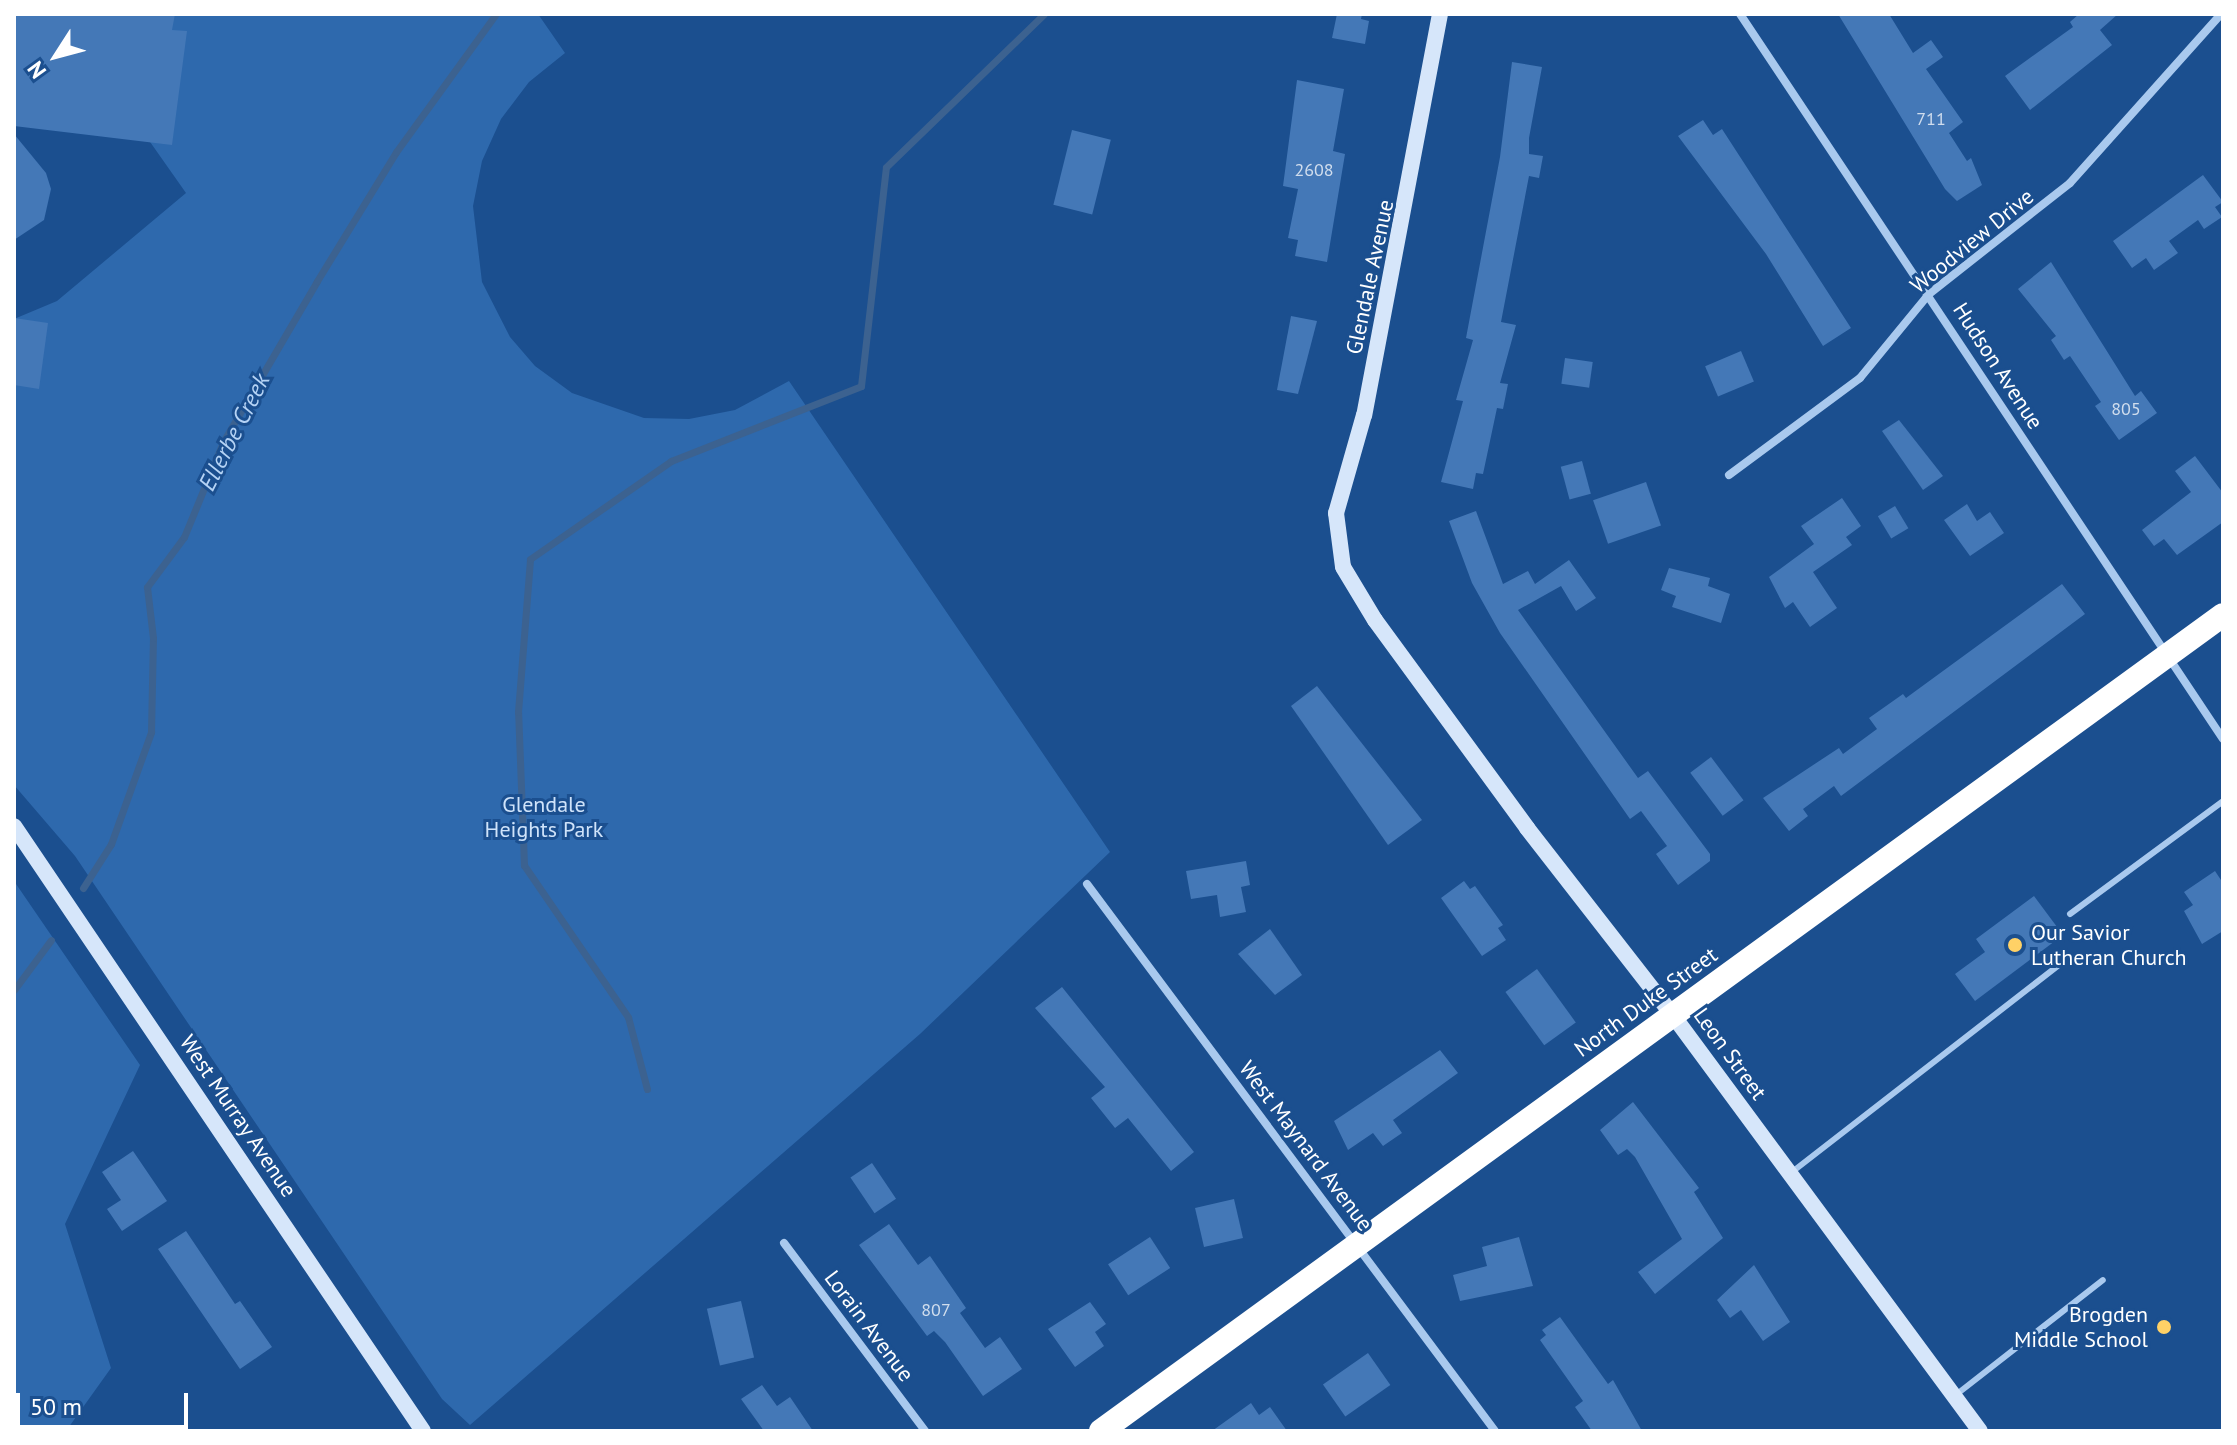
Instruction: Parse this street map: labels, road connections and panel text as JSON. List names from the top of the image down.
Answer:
{
  "streets": {
    "highway": ["North Duke Street"],
    "street": [
      "Woodview Drive",
      "Glendale Avenue",
      "Hudson Avenue",
      "Leon Street",
      "West Murray Avenue",
      "West Maynard Avenue",
      "Lorain Avenue"
    ]
  },
  "crossings": [
    ["Woodview Drive", "Hudson Avenue"],
    ["Glendale Avenue", "Leon Street"],
    ["Hudson Avenue", "North Duke Street"],
    ["North Duke Street", "Leon Street"],
    ["North Duke Street", "West Maynard Avenue"]
  ],
  "water": ["Ellerbe Creek"],
  "parks": ["Glendale Heights Park"],
  "places": ["Our Savior Lutheran Church", "Brogden Middle School"],
  "house_numbers": [
    "711",
    "2608",
    "805",
    "807"
  ],
  "scale_bar": "50 m",
  "north": "bottom left"
}
